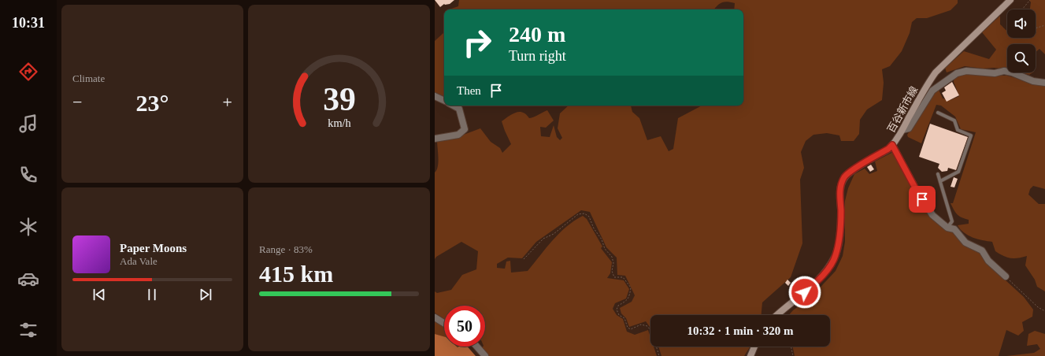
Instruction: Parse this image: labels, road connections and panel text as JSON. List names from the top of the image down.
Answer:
{
  "streets": {
    "main road": ["百谷新市線"]
  },
  "page": {
    "tabs": "10:31",
    "tile": [
      "Climate",
      ["Range · 83%", "415 km"]
    ],
    "turn": ["240 m", "Turn right"],
    "then": "Then",
    "heat": ["−", "23°", "+"],
    "song": ["Paper Moons", "Ada Vale"],
    "limit": "50",
    "trip": "10:32 · 1 min · 320 m",
    "gauge": ["39", "km/h"]
  }
}
